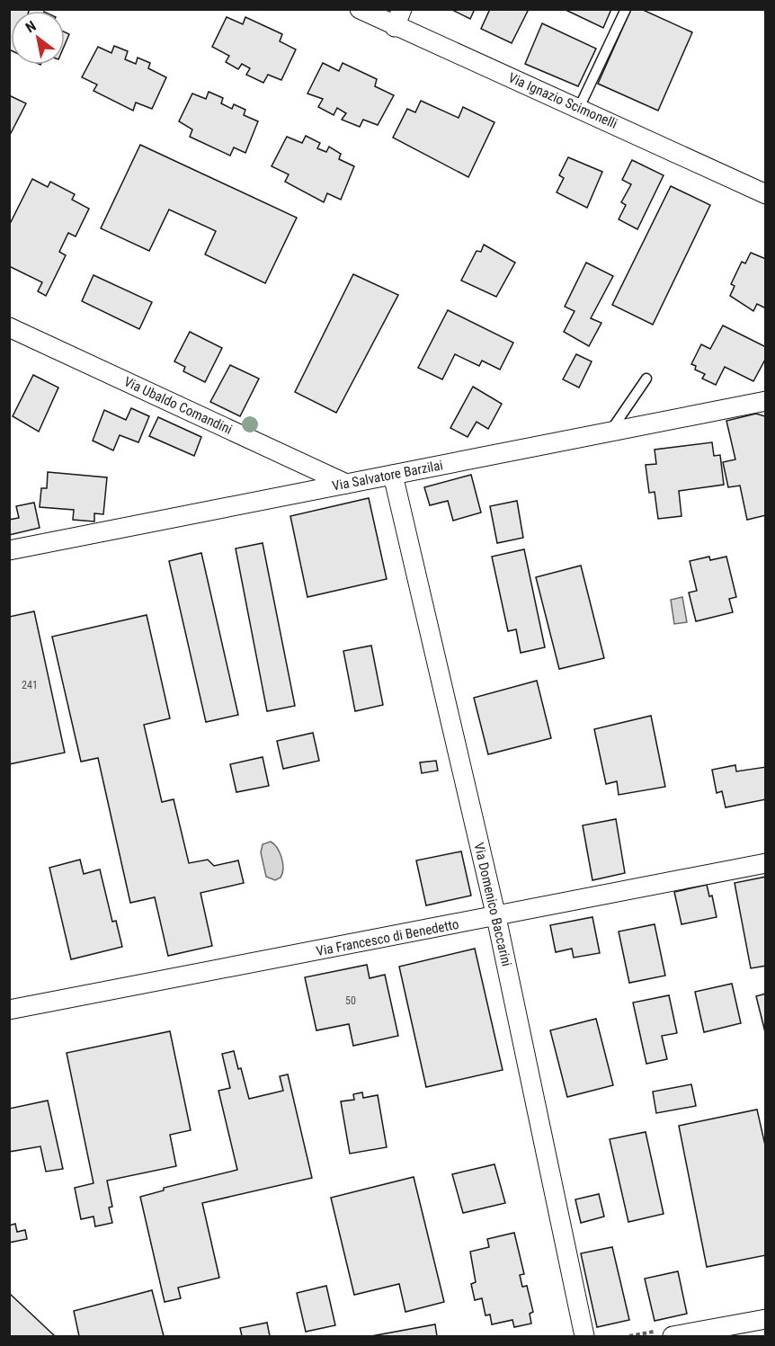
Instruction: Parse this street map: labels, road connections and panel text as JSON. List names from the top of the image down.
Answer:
{
  "streets": {
    "street": [
      "Via Ignazio Scimonelli",
      "Via Ubaldo Comandini",
      "Via Salvatore Barzilai",
      "Via Domenico Baccarini",
      "Via Francesco di Benedetto"
    ]
  },
  "crossings": [
    ["Via Ubaldo Comandini", "Via Salvatore Barzilai"],
    ["Via Salvatore Barzilai", "Via Domenico Baccarini"],
    ["Via Domenico Baccarini", "Via Francesco di Benedetto"]
  ],
  "house_numbers": ["241", "50"],
  "north": "top left"
}
